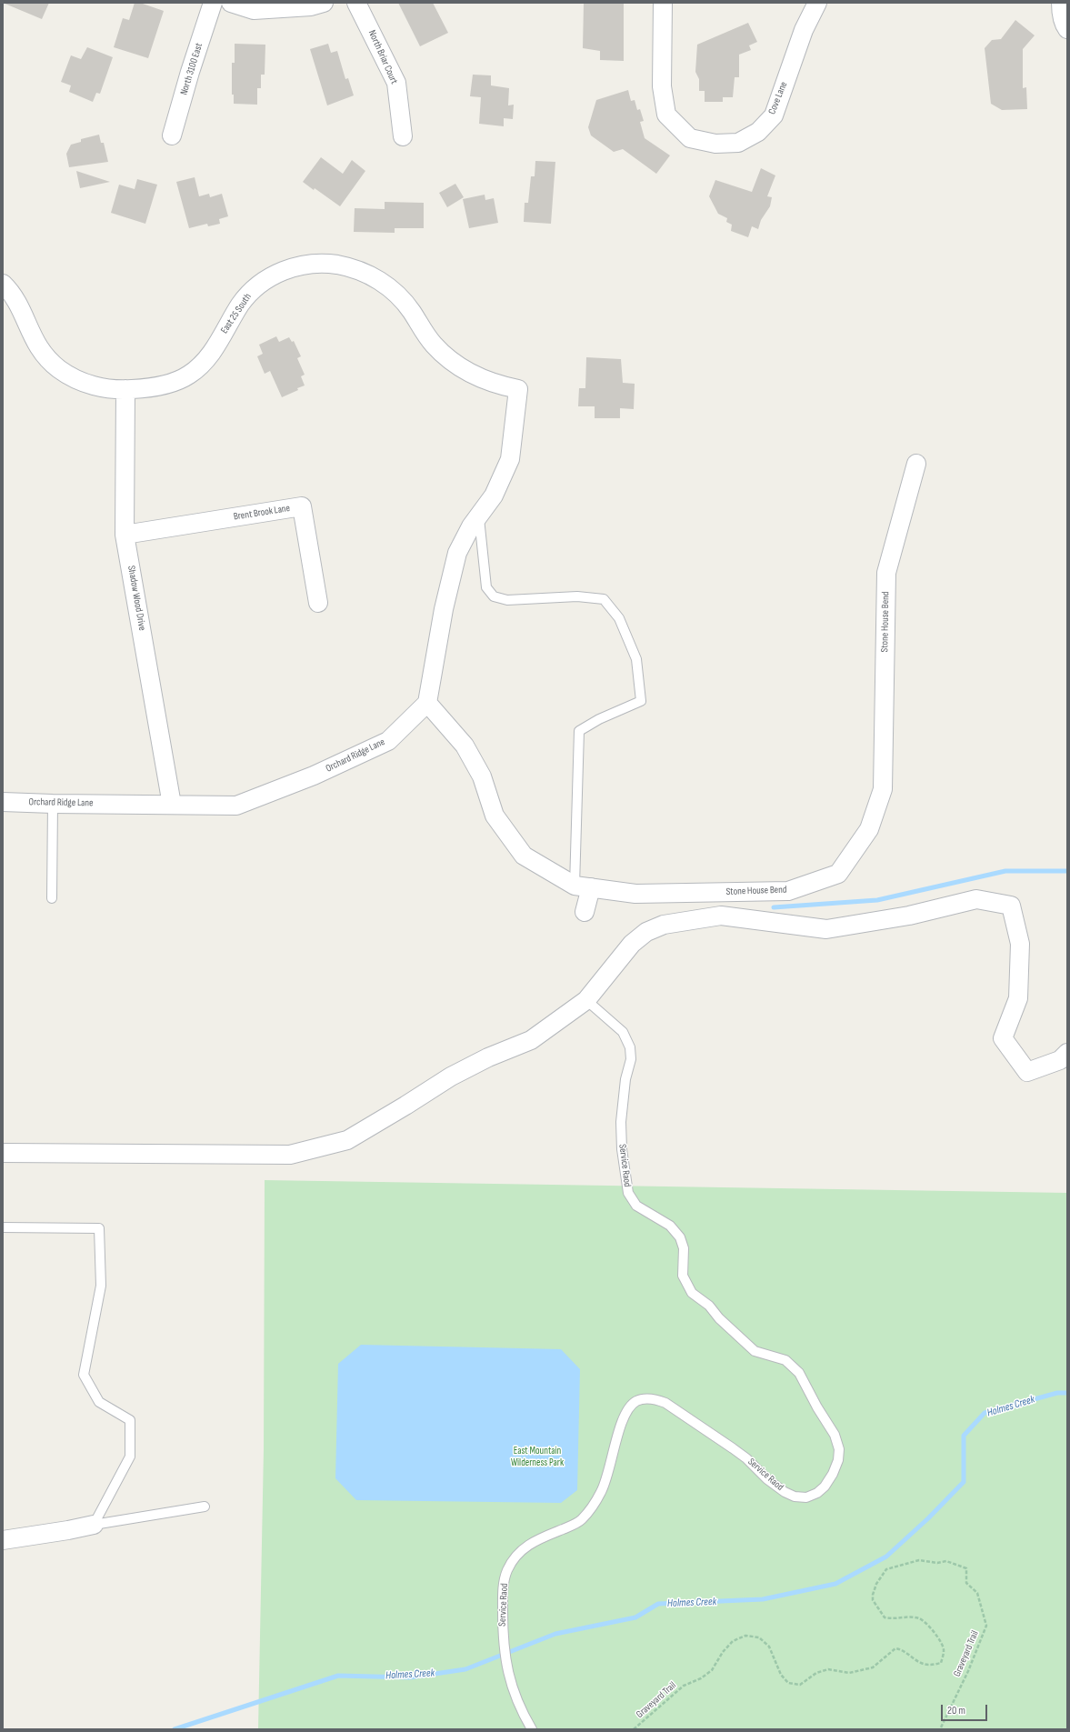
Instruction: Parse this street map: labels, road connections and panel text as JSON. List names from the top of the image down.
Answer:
{
  "streets": {
    "street": [
      "North Briar Court",
      "North 3100 East",
      "Cove Lane",
      "East 25 South",
      "Brent Brook Lane",
      "Shadow Wood Drive",
      "Stone House Bend",
      "Orchard Ridge Lane"
    ],
    "lane": ["Service Raod"],
    "path": ["Graveyard Trail"]
  },
  "crossings": [
    ["East 25 South", "Shadow Wood Drive"],
    ["Brent Brook Lane", "Shadow Wood Drive"],
    ["Shadow Wood Drive", "Orchard Ridge Lane"],
    ["Stone House Bend", "Orchard Ridge Lane"]
  ],
  "water": ["Holmes Creek"],
  "parks": ["East Mountain Wilderness Park"],
  "scale_bar": "20 m"
}
